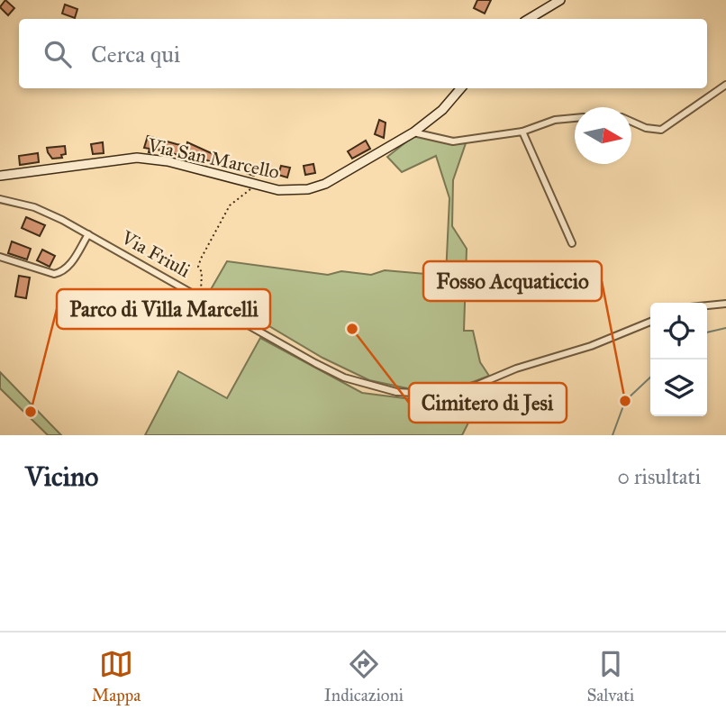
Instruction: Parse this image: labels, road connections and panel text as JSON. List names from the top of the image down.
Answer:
{
  "streets": {
    "main road": ["Via San Marcello"],
    "street": ["Via Friuli"]
  },
  "places": ["Cimitero di Jesi", "Fosso Acquaticcio", "Parco di Villa Marcelli"],
  "north": "right",
  "page": {
    "search": "Cerca qui",
    "heading": ["Vicino", "0 risultati"],
    "nav": ["Mappa", "Indicazioni", "Salvati"]
  }
}
